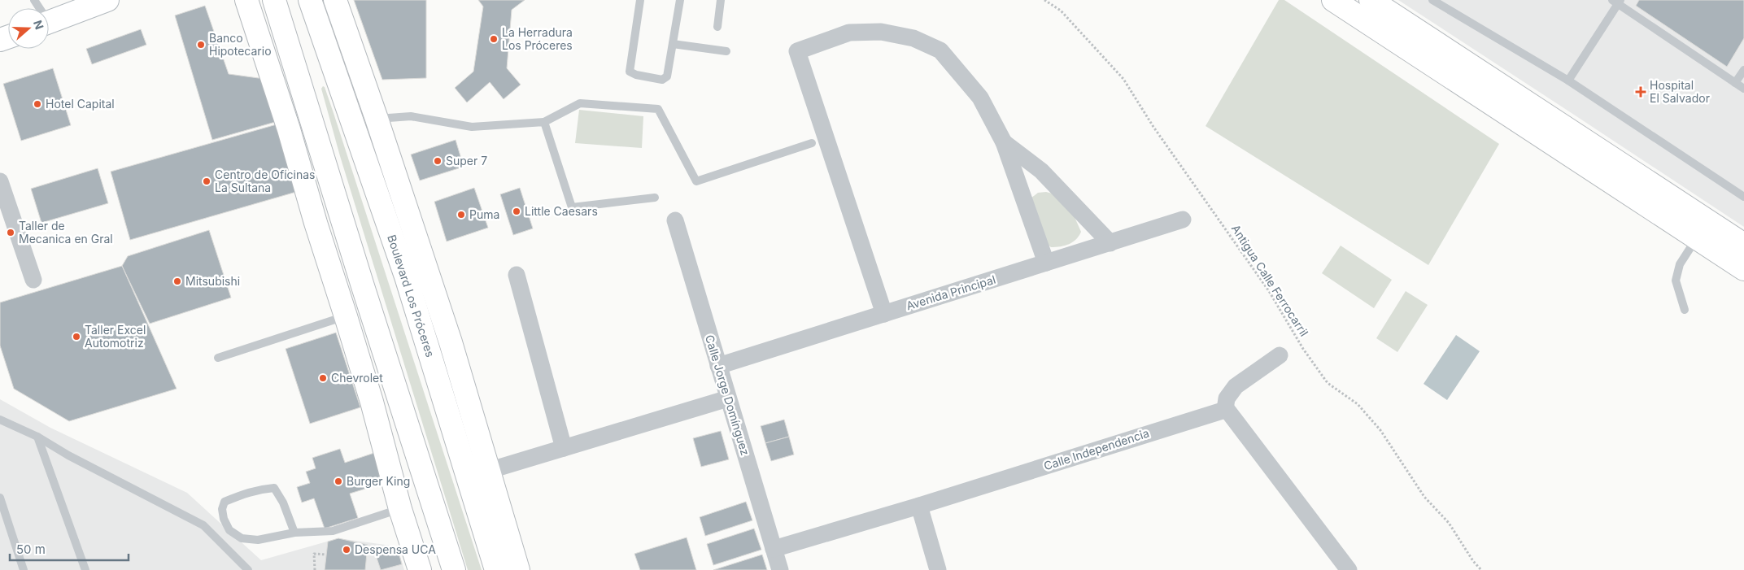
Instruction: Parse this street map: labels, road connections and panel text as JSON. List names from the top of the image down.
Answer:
{
  "streets": {
    "main road": ["Boulevard Los Próceres"],
    "street": ["Avenida Principal", "Calle Jorge Domínguez", "Calle Independencia"],
    "path": ["Antigua Calle Ferrocarril"]
  },
  "crossings": [
    ["Avenida Principal", "Calle Jorge Domínguez"],
    ["Calle Jorge Domínguez", "Calle Independencia"]
  ],
  "places": {
    "other": [
      "La Herradura Los Próceres",
      "Banco Hipotecario",
      "Hotel Capital",
      "Super 7",
      "Centro de Oficinas La Sultana",
      "Little Caesars",
      "Puma",
      "Taller de Mecanica en Gral",
      "Mitsubishi",
      "Taller Excel Automotriz",
      "Chevrolet",
      "Burger King",
      "Despensa UCA"
    ],
    "health": ["Hospital El Salvador"]
  },
  "scale_bar": "50 m",
  "north": "right"
}
